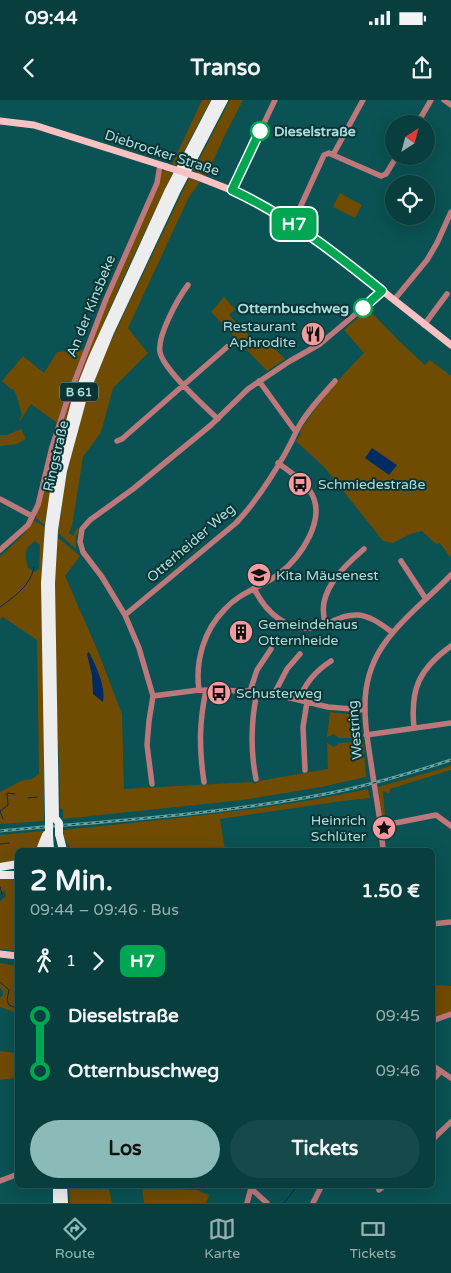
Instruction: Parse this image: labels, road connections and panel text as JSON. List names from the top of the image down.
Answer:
{
  "streets": {
    "highway": ["B 61", "Ringstraße"],
    "main road": ["Diebrocker Straße"],
    "street": ["An der Kinsbeke", "Otterheider Weg", "Westring"]
  },
  "crossings": [
    ["Diebrocker Straße", "An der Kinsbeke"],
    ["B 61", "Ringstraße"]
  ],
  "places": {
    "other": ["Dieselstraße", "Otternbuschweg"],
    "restaurant": ["Restaurant Aphrodite"],
    "bus stop": ["Schmiedestraße", "Schusterweg"],
    "school or university": ["Kita Mäusenest"],
    "building": ["Gemeindehaus Otternheide"],
    "place": ["Heinrich Schlüter"]
  },
  "lines": ["bus line H7"],
  "north": "top right",
  "page": {
    "status": "09:44",
    "header": "Transo",
    "on_map": "H7",
    "heading": ["2 Min.", "09:44 – 09:46 · Bus", "1.50 €"],
    "legs": ["1", "H7"],
    "list": [
      {
        "name": "Dieselstraße",
        "value": "09:45"
      },
      {
        "name": "Otternbuschweg",
        "value": "09:46"
      }
    ],
    "buttons": ["Los", "Tickets"],
    "tabs": ["Route", "Karte", "Tickets"]
  }
}
